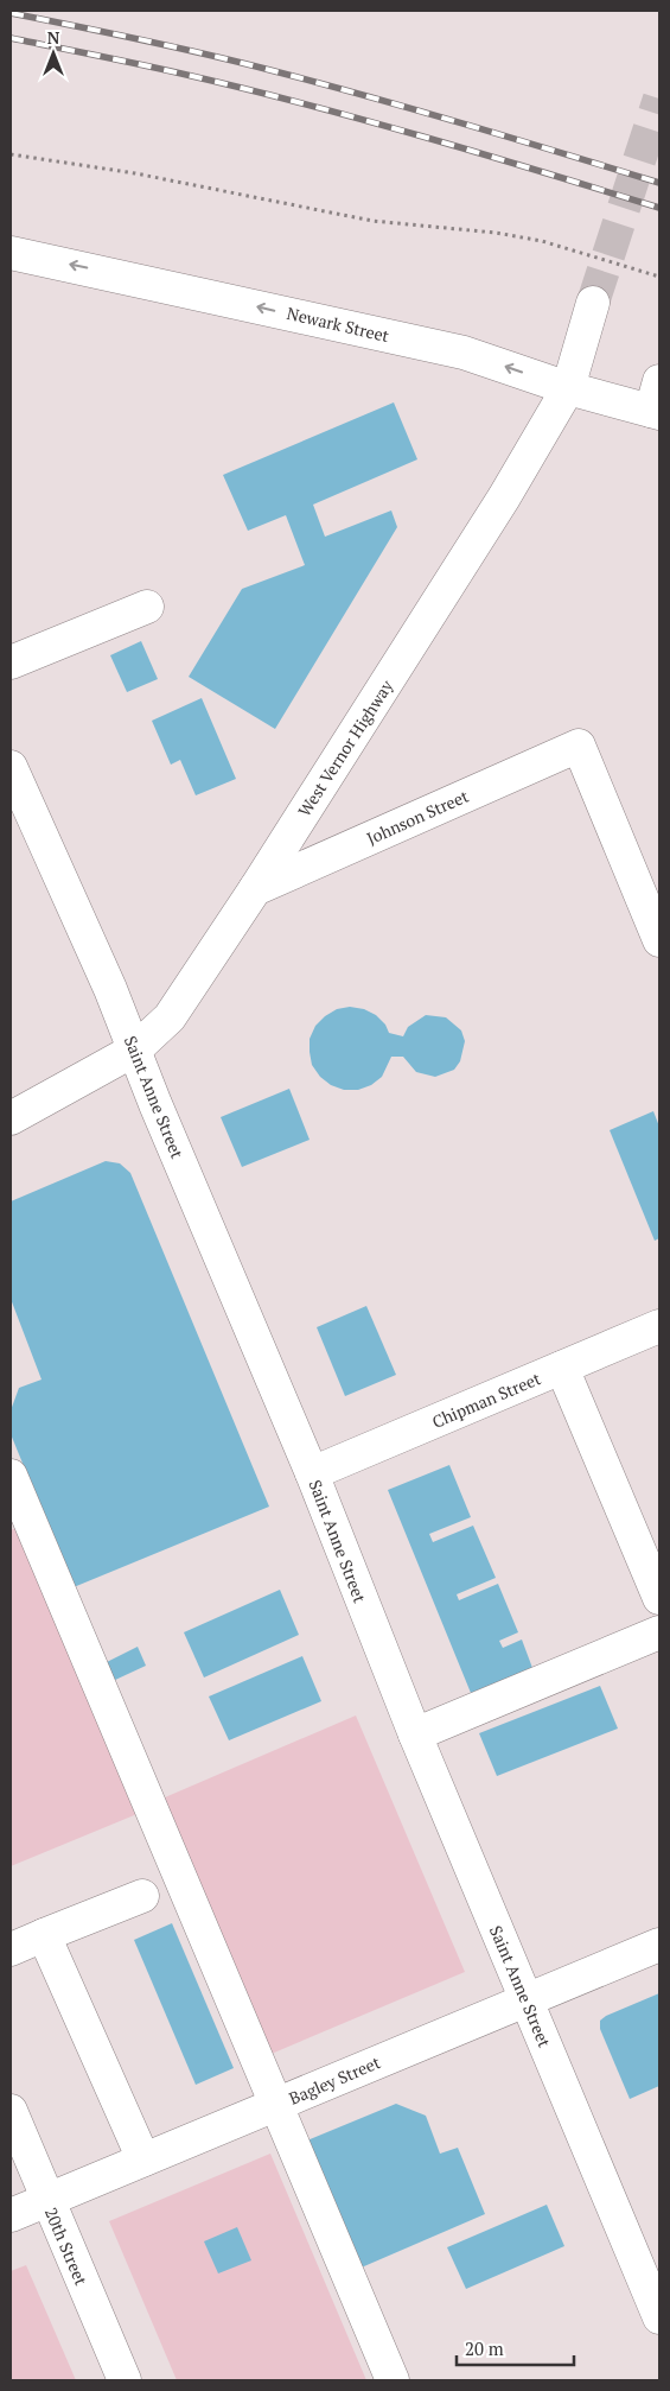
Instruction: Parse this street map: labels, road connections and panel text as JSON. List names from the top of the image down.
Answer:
{
  "streets": {
    "street": [
      "Newark Street",
      "West Vernor Highway",
      "Johnson Street",
      "Saint Anne Street",
      "Chipman Street",
      "Bagley Street",
      "20th Street"
    ]
  },
  "crossings": [
    ["Newark Street", "West Vernor Highway"],
    ["West Vernor Highway", "Johnson Street"],
    ["West Vernor Highway", "Saint Anne Street"],
    ["Saint Anne Street", "Chipman Street"],
    ["Saint Anne Street", "Bagley Street"],
    ["Bagley Street", "20th Street"]
  ],
  "one_way": ["Newark Street"],
  "scale_bar": "20 m",
  "north": "top"
}
